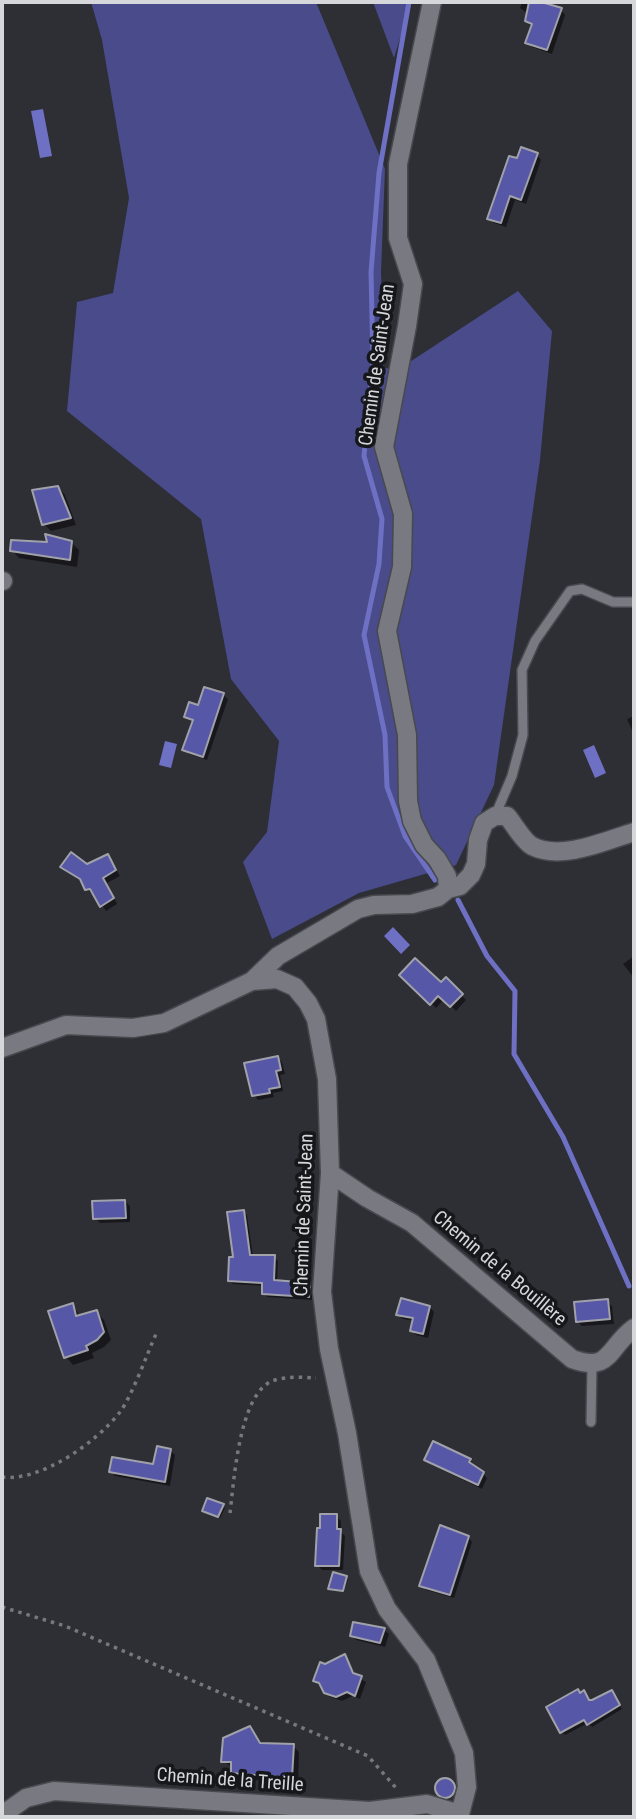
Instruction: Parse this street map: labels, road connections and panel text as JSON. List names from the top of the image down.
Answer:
{
  "streets": {
    "street": ["Chemin de Saint-Jean", "Chemin de la Bouillère", "Chemin de la Treille"]
  },
  "crossings": [
    ["Chemin de Saint-Jean", "Chemin de la Bouillère"],
    ["Chemin de Saint-Jean", "Chemin de la Treille"]
  ]
}
